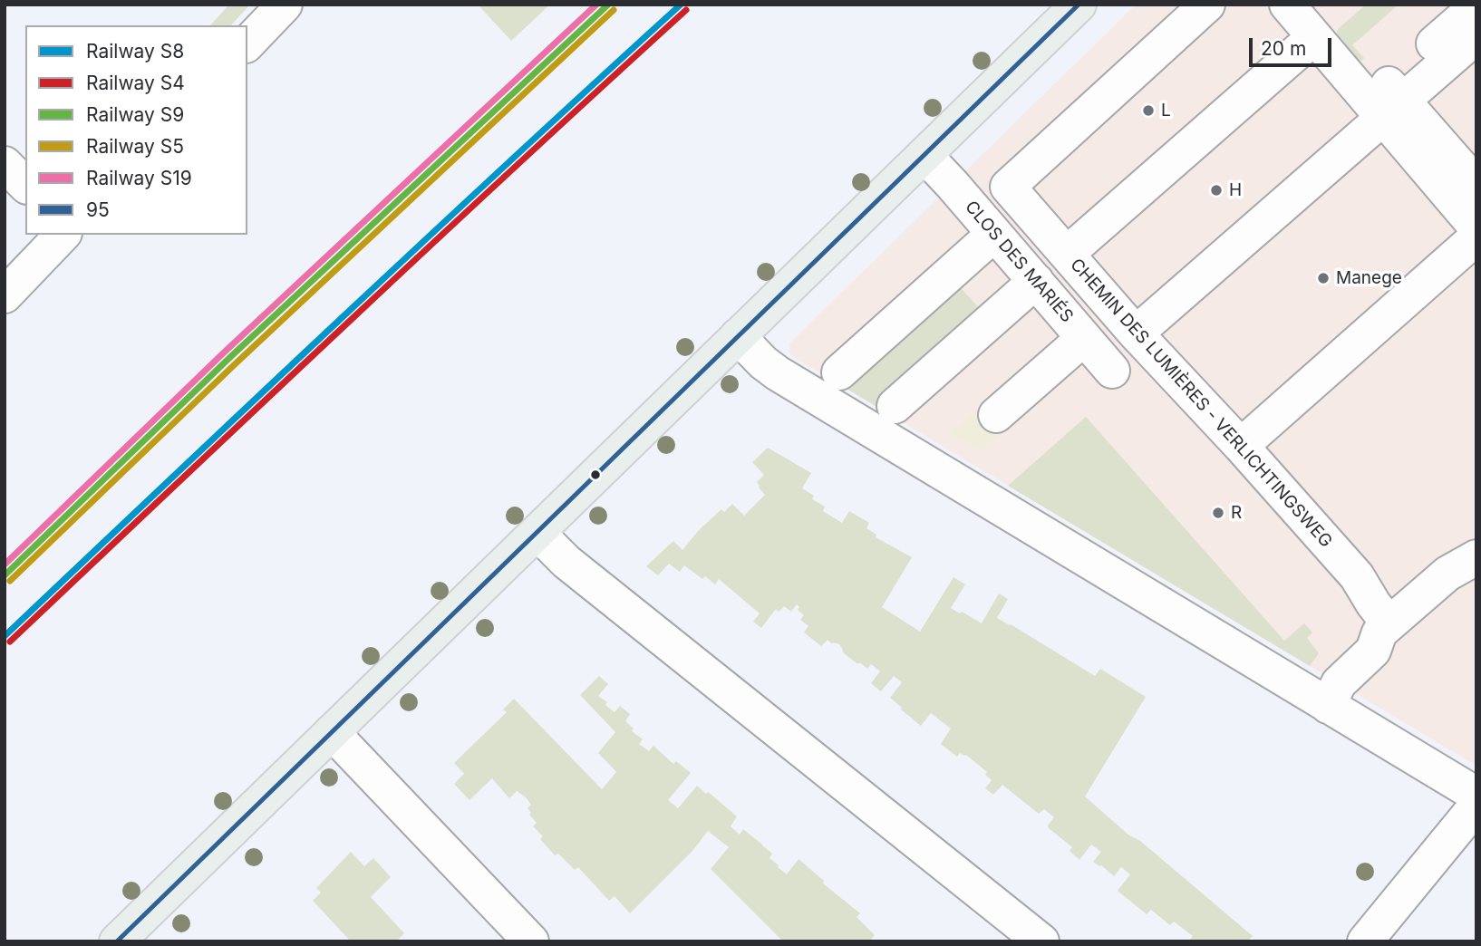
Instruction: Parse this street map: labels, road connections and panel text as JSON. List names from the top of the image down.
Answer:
{
  "streets": {
    "street": ["CLOS DES MARIÉS", "CHEMIN DES LUMIÈRES - VERLICHTINGSWEG"]
  },
  "places": [
    "L",
    "H",
    "Manege",
    "R"
  ],
  "lines": [
    "rail line S8",
    "rail line S9",
    "rail line S19",
    "transit line 95",
    "rail line S4",
    "rail line S5"
  ],
  "legend": [
    "Railway S8",
    "Railway S4",
    "Railway S9",
    "Railway S5",
    "Railway S19",
    "95"
  ],
  "scale_bar": "20 m"
}
